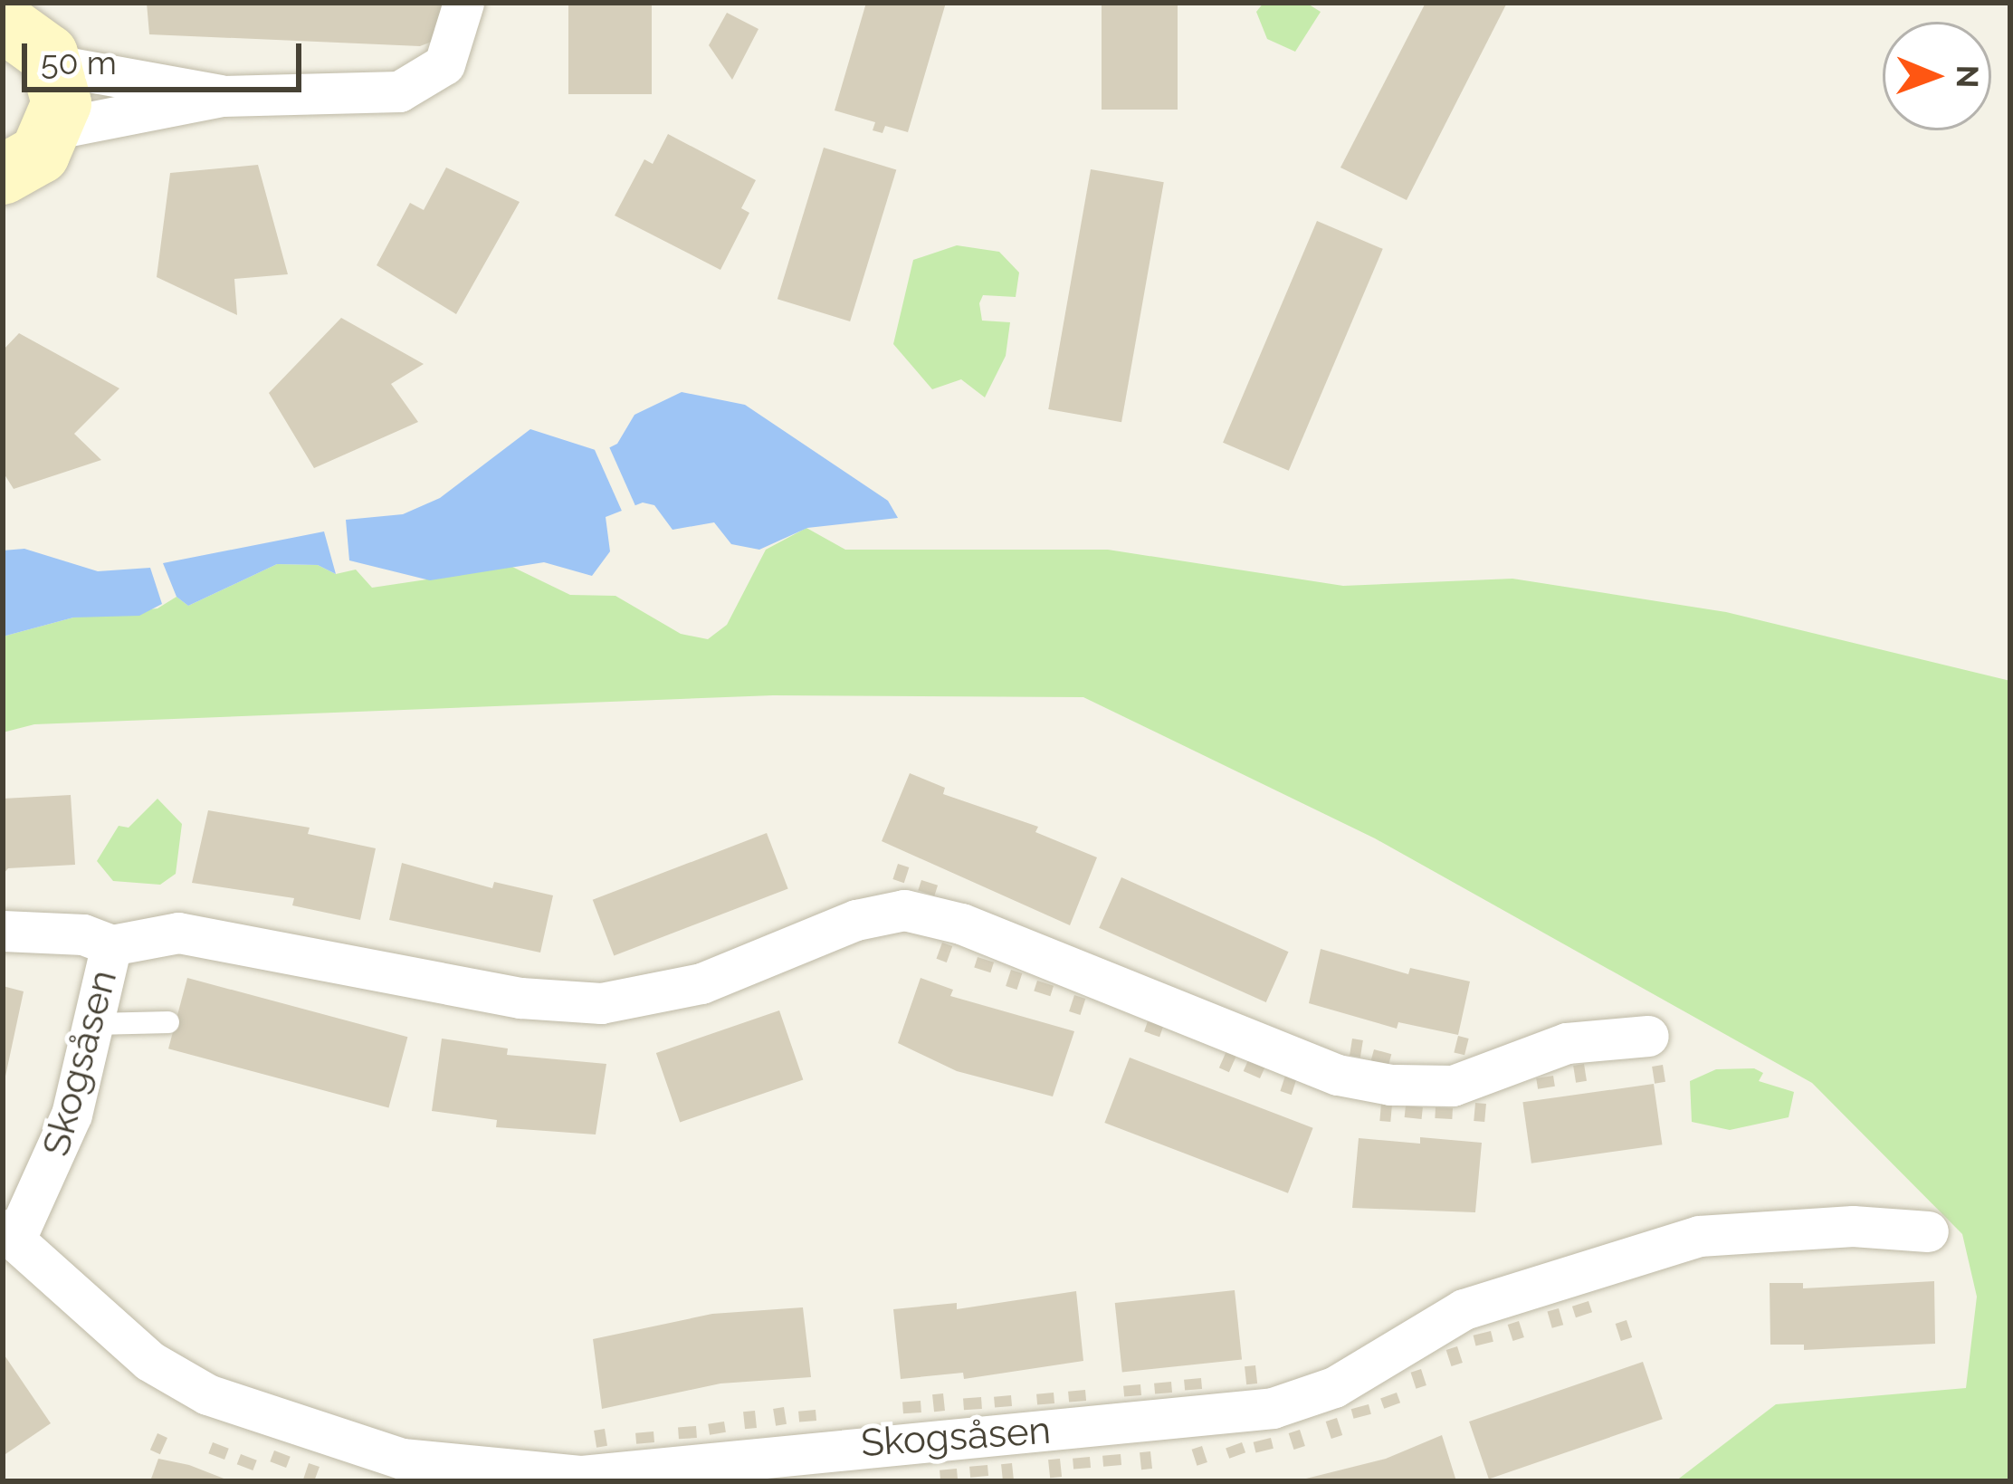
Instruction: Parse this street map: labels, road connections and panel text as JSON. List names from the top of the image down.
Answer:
{
  "streets": {
    "street": ["Skogsåsen"]
  },
  "scale_bar": "50 m",
  "north": "right"
}
